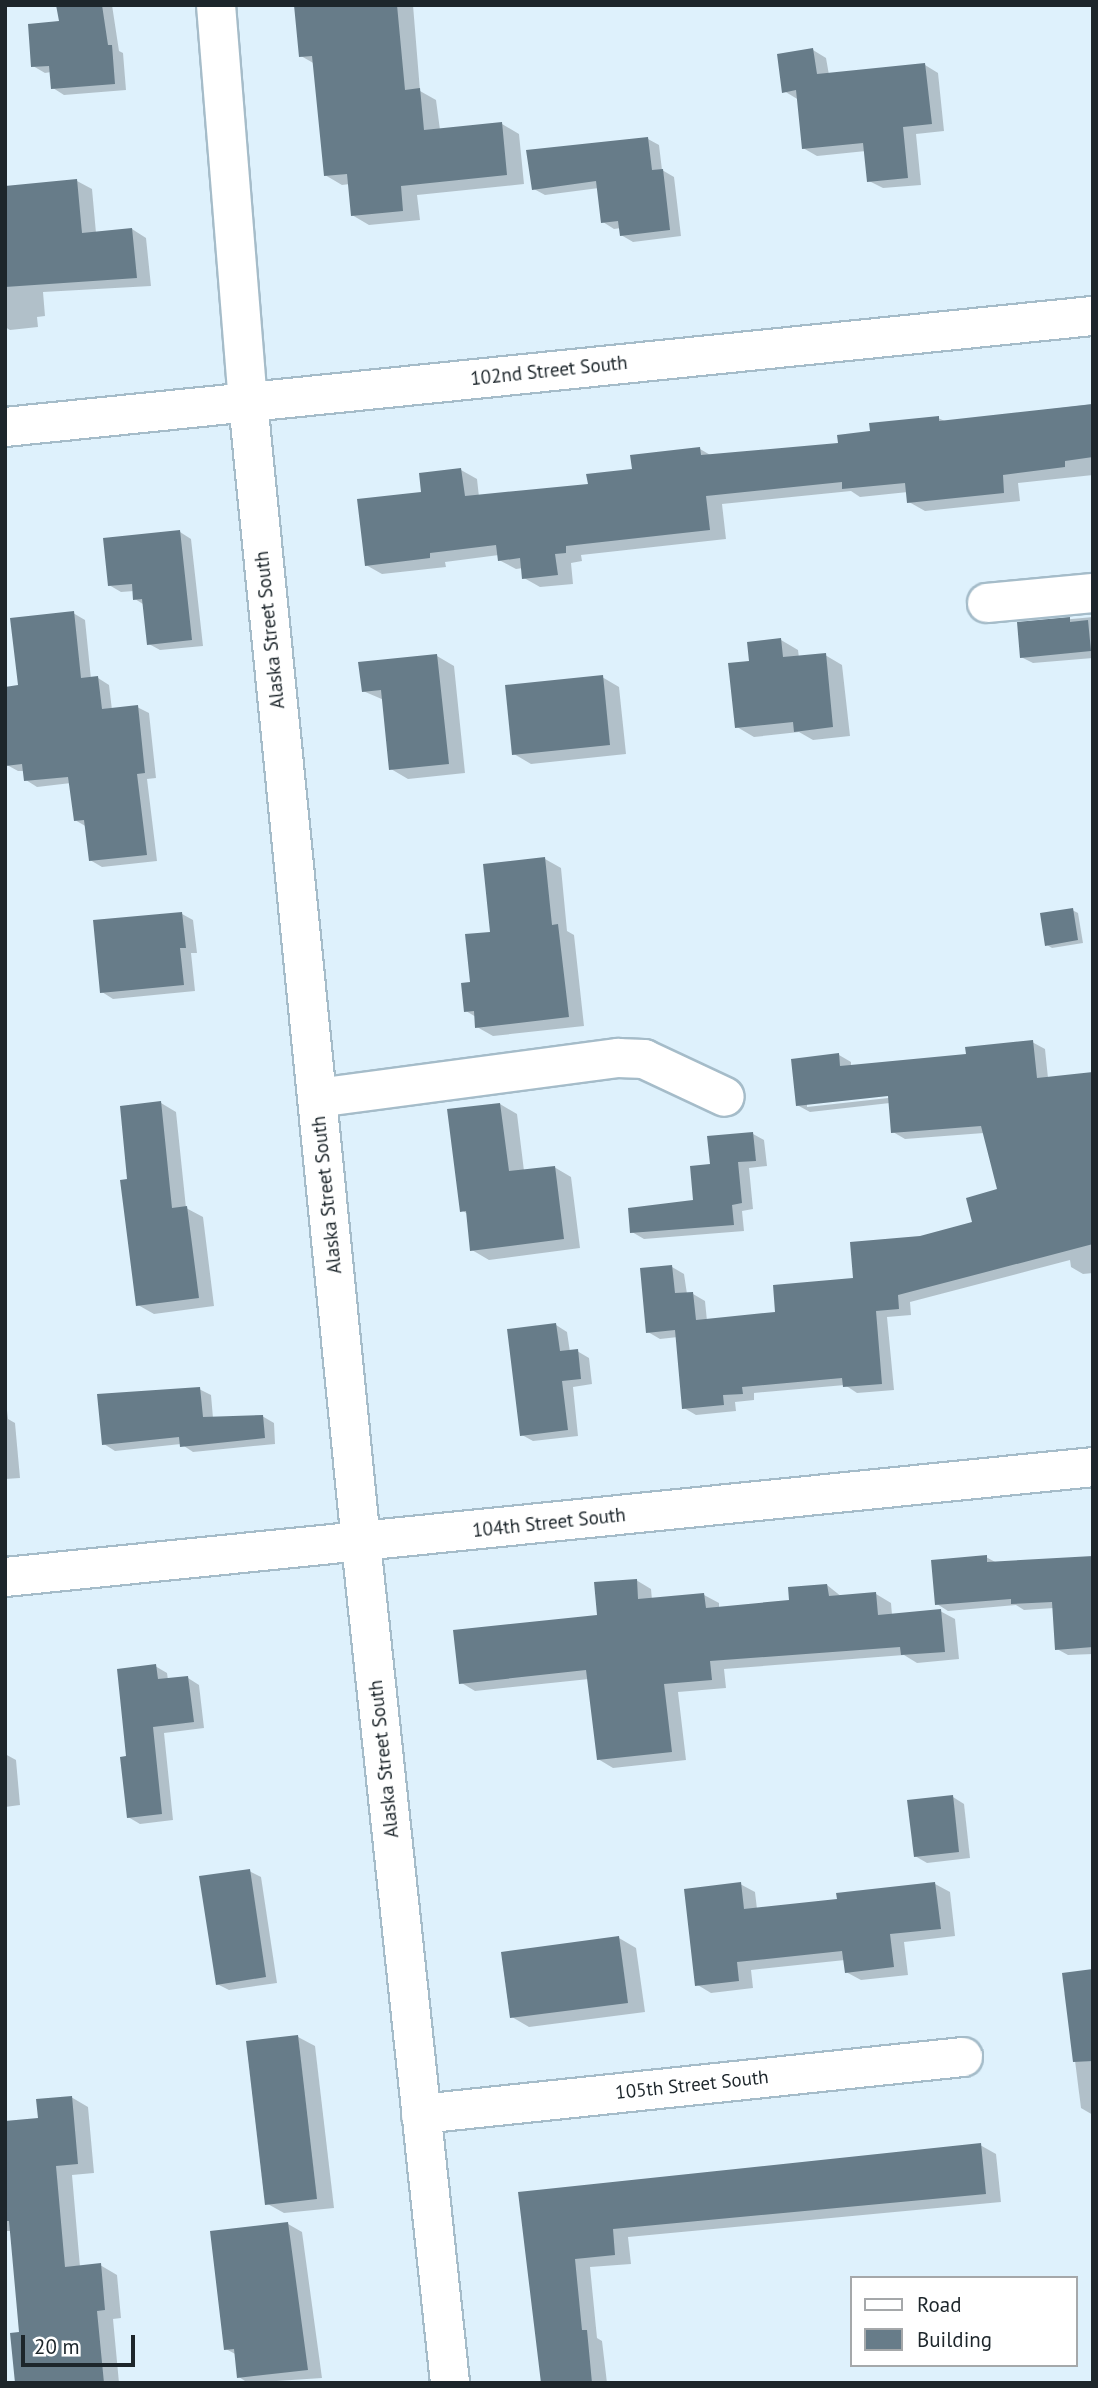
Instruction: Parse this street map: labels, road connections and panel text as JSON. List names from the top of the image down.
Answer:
{
  "streets": {
    "street": [
      "102nd Street South",
      "Alaska Street South",
      "104th Street South",
      "105th Street South"
    ]
  },
  "crossings": [
    ["102nd Street South", "Alaska Street South"],
    ["Alaska Street South", "104th Street South"],
    ["Alaska Street South", "105th Street South"]
  ],
  "legend": ["Road", "Building"],
  "scale_bar": "20 m"
}
